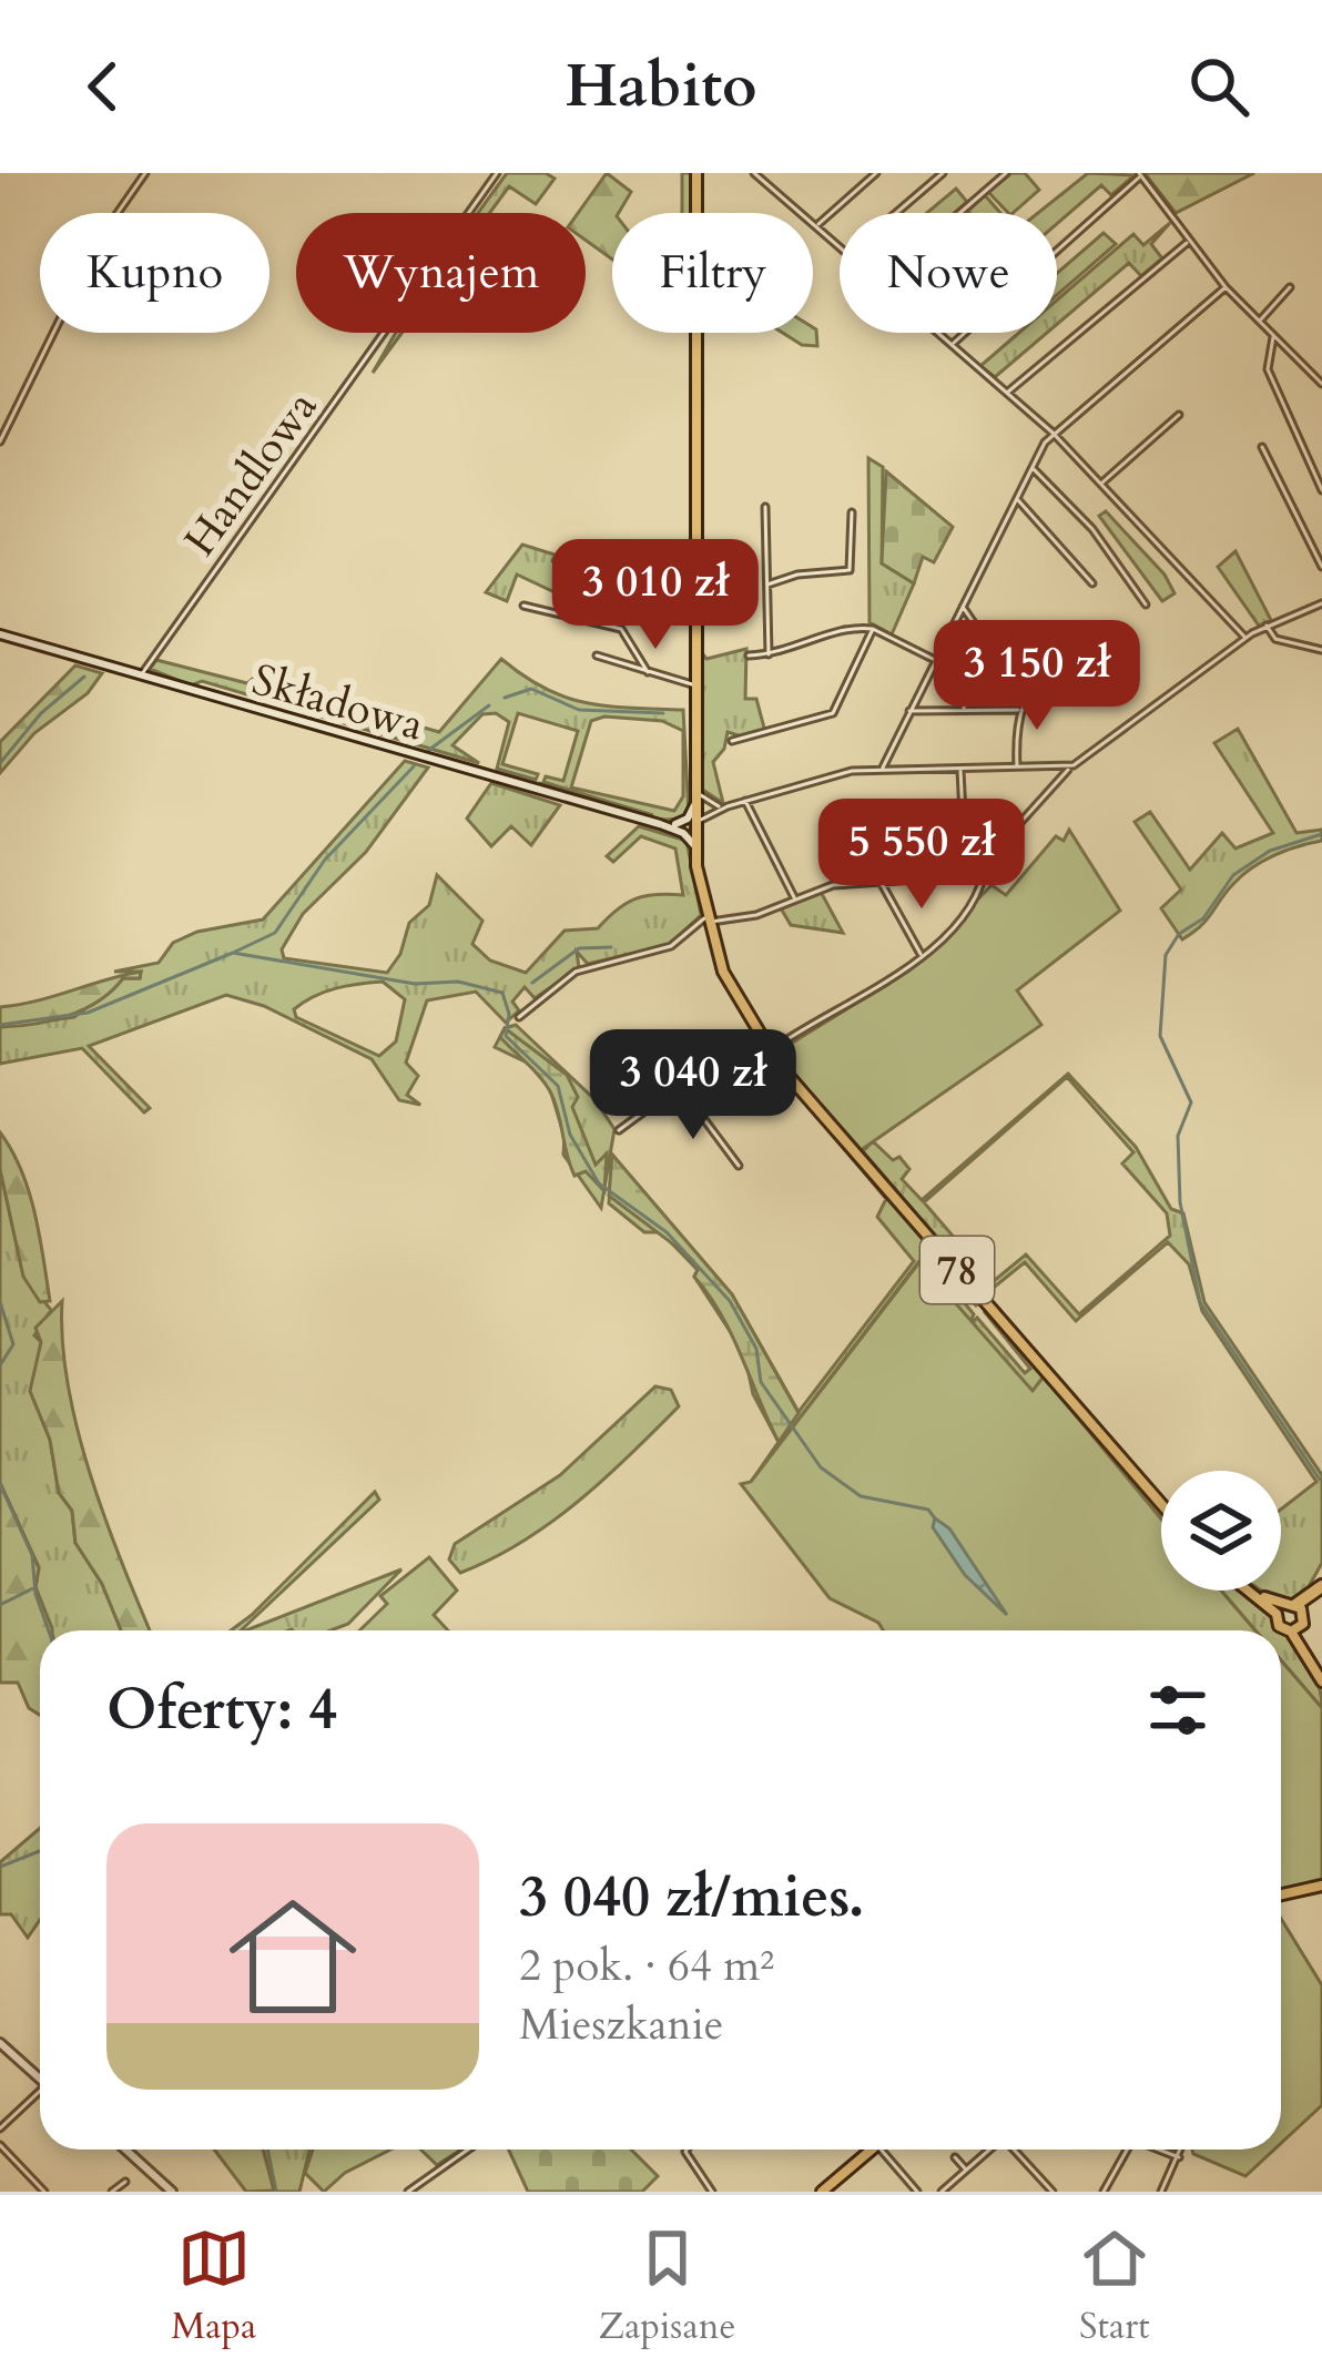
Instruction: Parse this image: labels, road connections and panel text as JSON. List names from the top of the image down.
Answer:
{
  "streets": {
    "main road": ["Składowa", "78"],
    "street": ["Handlowa"]
  },
  "crossings": [
    ["Handlowa", "Składowa"],
    ["Składowa", "78"]
  ],
  "page": {
    "header": "Habito",
    "chip": [
      "Kupno",
      "Wynajem",
      "Filtry",
      "Nowe"
    ],
    "price": [
      "3 010 zł",
      "3 150 zł",
      "5 550 zł",
      "3 040 zł"
    ],
    "heading": "Oferty: 4",
    "list": [
      {
        "name": "3 040 zł/mies.",
        "note": "2 pok. · 64 m² · Mieszkanie"
      }
    ],
    "tabs": ["Mapa", "Zapisane", "Start"]
  }
}
